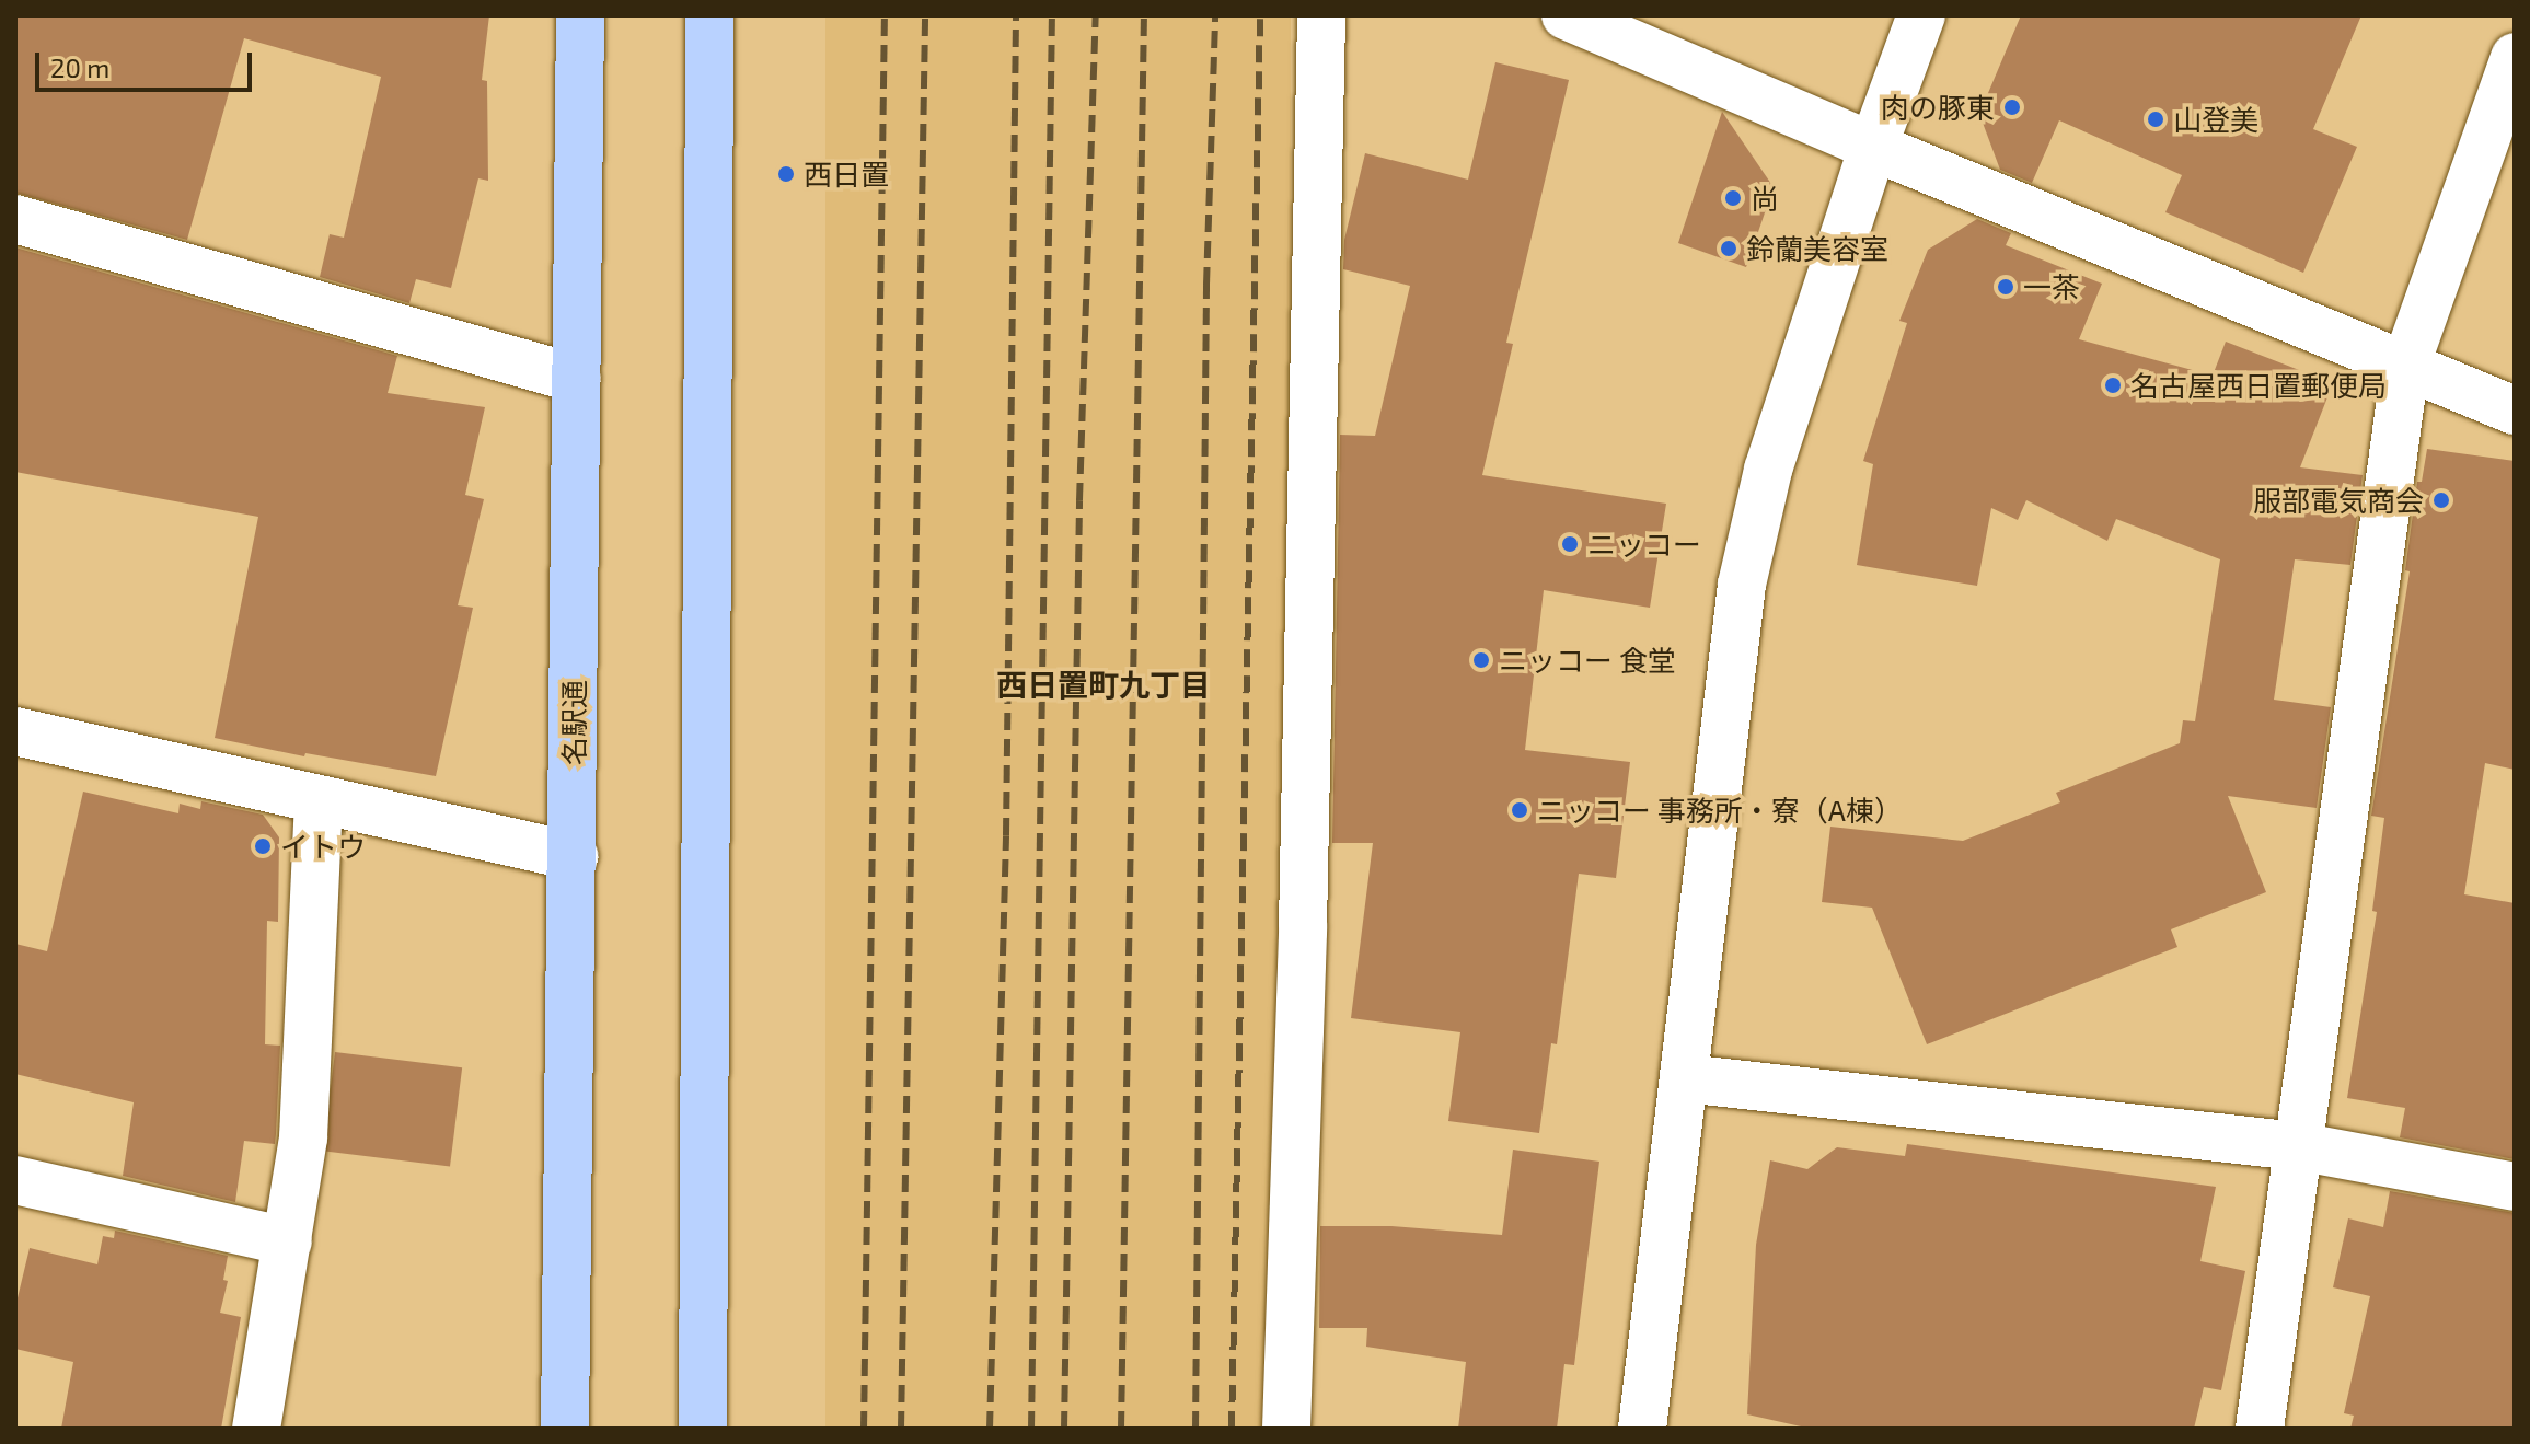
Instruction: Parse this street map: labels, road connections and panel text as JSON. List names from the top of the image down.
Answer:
{
  "streets": {
    "main road": ["名駅通"]
  },
  "districts": ["西日置町九丁目"],
  "places": [
    "肉の豚東",
    "山登美",
    "西日置",
    "尚",
    "鈴蘭美容室",
    "一茶",
    "名古屋西日置郵便局",
    "服部電気商会",
    "ニッコー",
    "ニッコー 食堂",
    "ニッコー 事務所・寮（A棟）",
    "イトウ"
  ],
  "scale_bar": "20 m"
}
